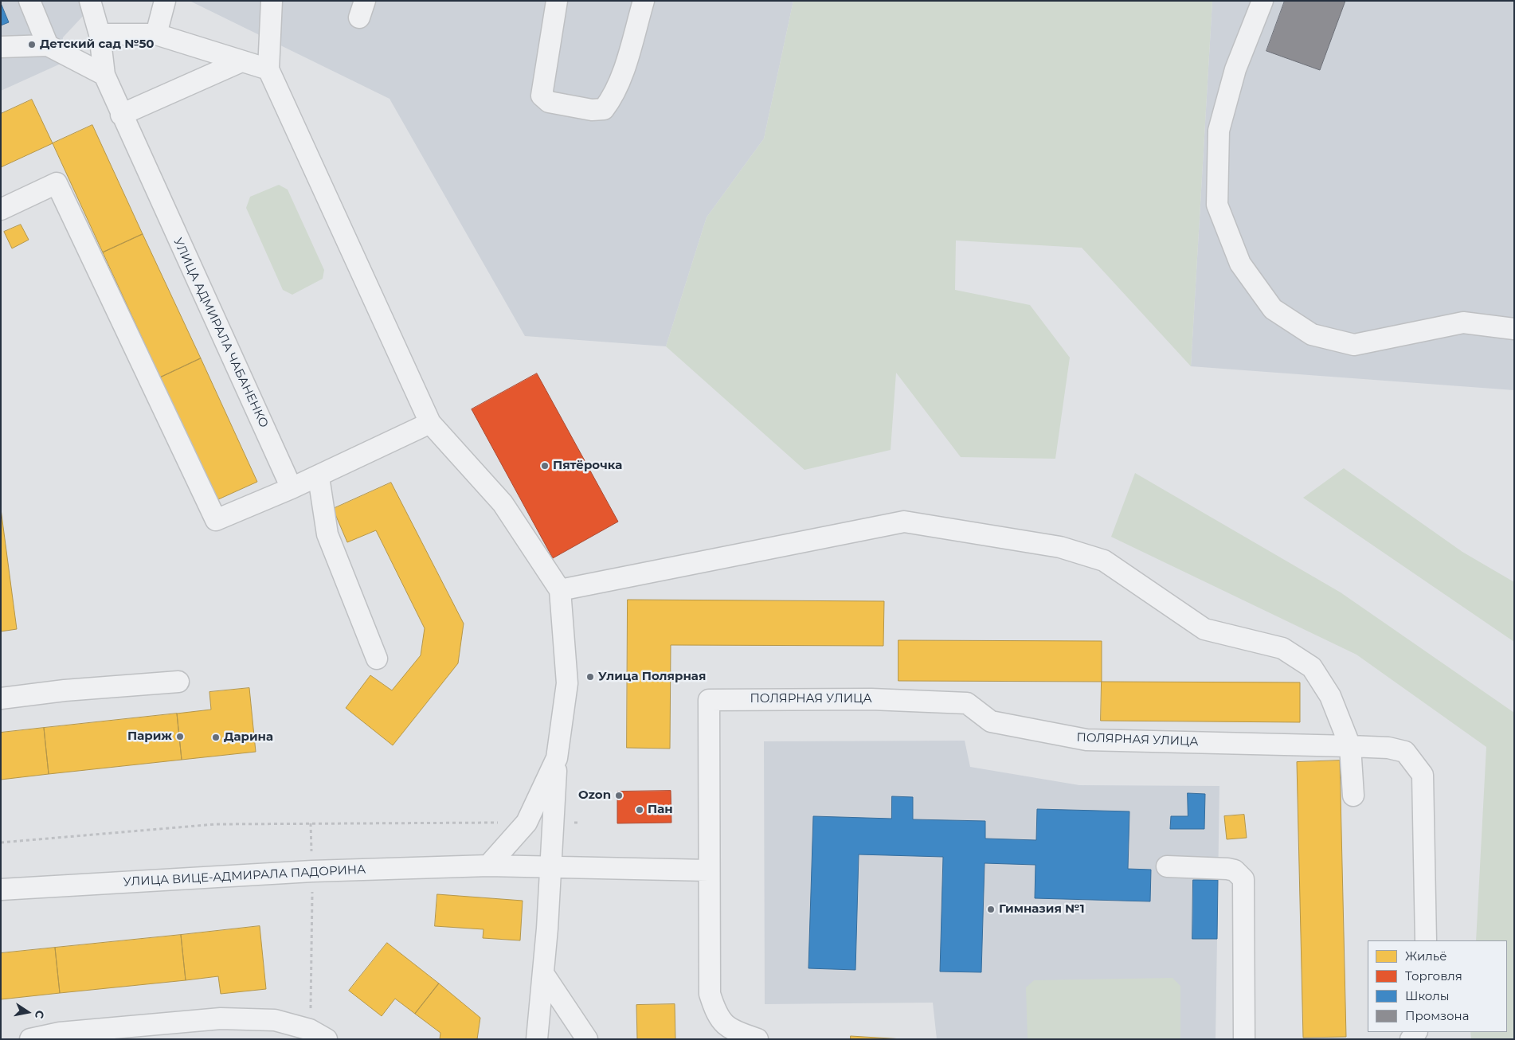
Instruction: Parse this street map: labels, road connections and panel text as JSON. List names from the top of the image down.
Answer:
{
  "streets": {
    "street": ["УЛИЦА АДМИРАЛА ЧАБАНЕНКО", "ПОЛЯРНАЯ УЛИЦА", "УЛИЦА ВИЦЕ-АДМИРАЛА ПАДОРИНА"]
  },
  "places": [
    "Детский сад №50",
    "Пятёрочка",
    "Улица Полярная",
    "Париж",
    "Дарина",
    "Ozon",
    "Пан",
    "Гимназия №1"
  ],
  "legend": [
    "Жильё",
    "Торговля",
    "Школы",
    "Промзона"
  ],
  "north": "right"
}
